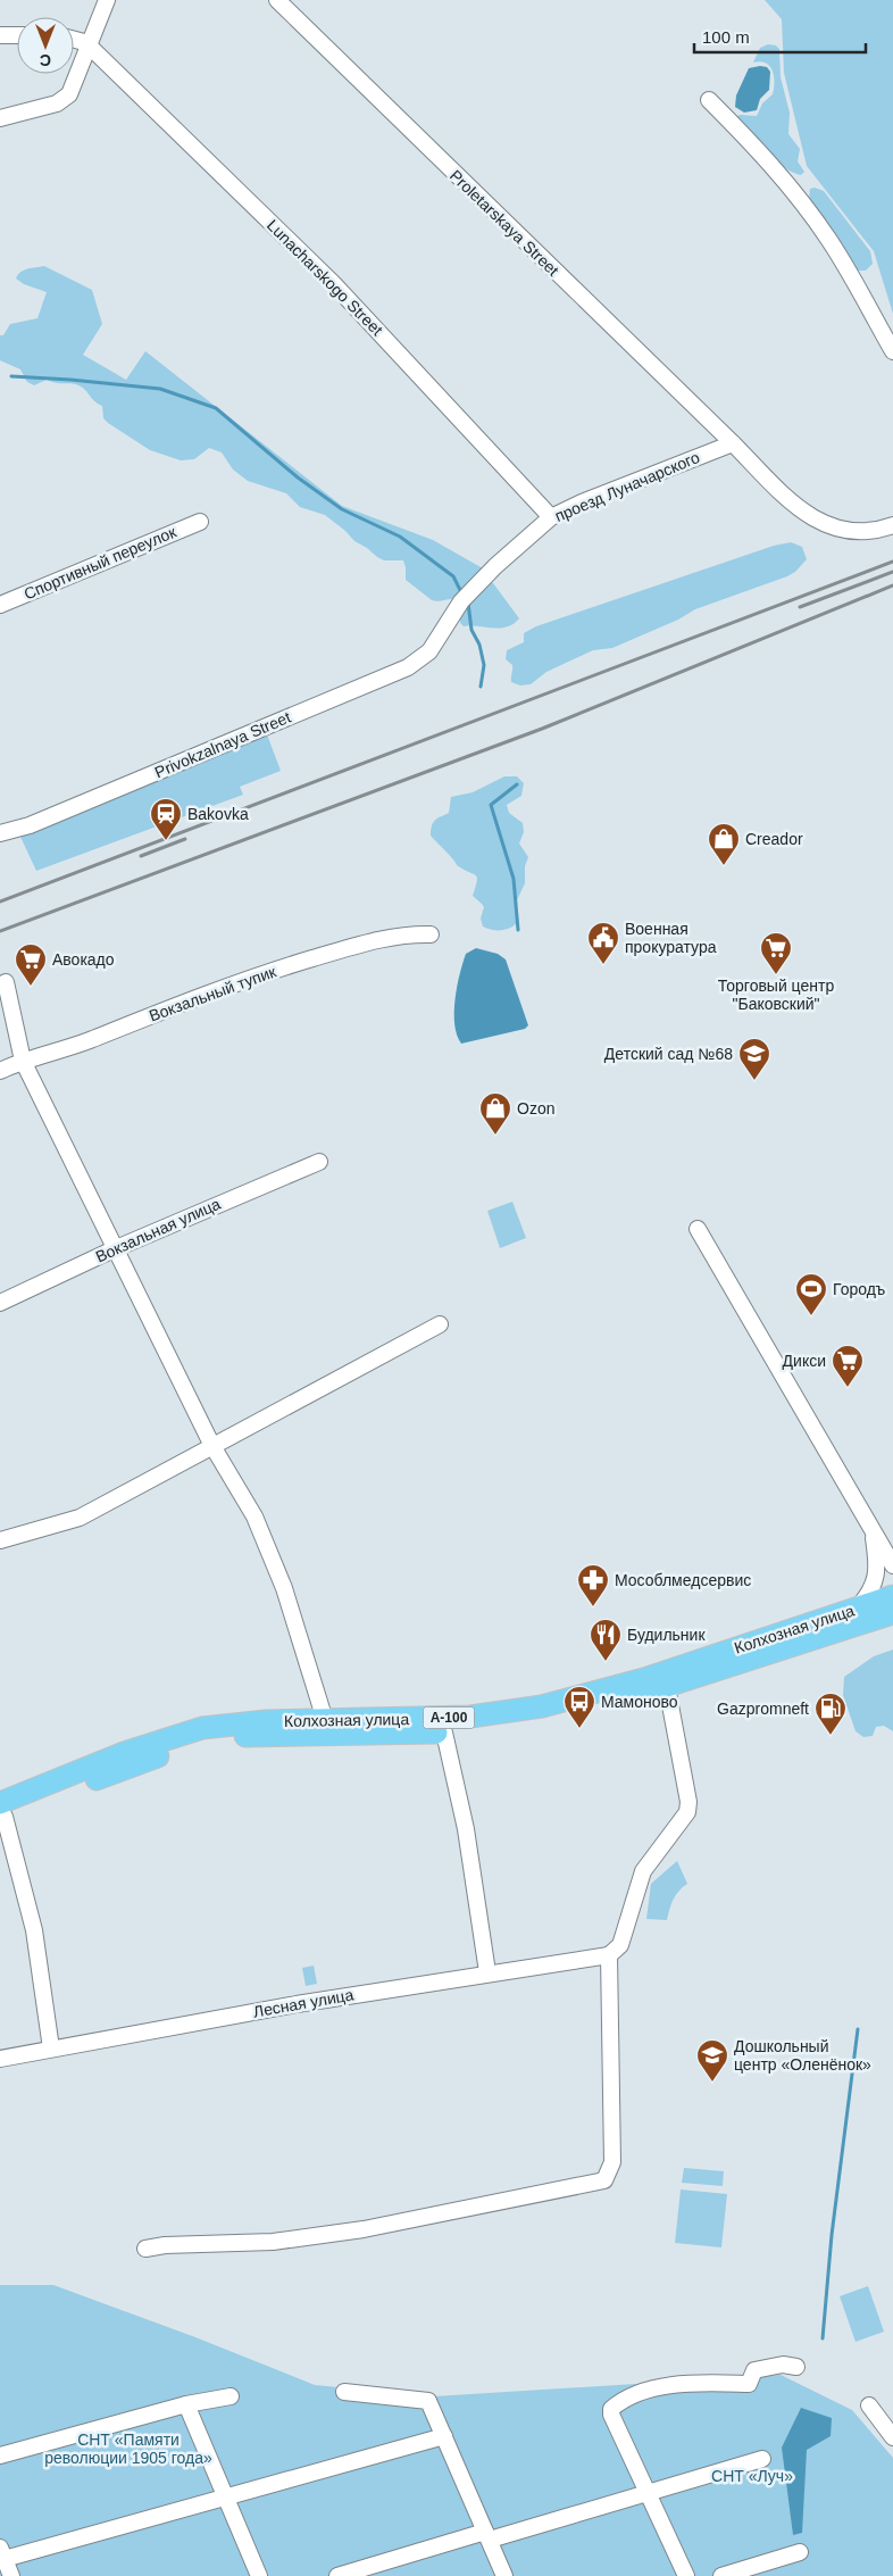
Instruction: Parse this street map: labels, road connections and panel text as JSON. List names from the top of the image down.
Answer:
{
  "streets": {
    "main road": ["Колхозная улица", "А-100"],
    "street": [
      "Proletarskaya Street",
      "Lunacharskogo Street",
      "проезд Луначарского",
      "Спортивный переулок",
      "Privokzalnaya Street",
      "Вокзальный тупик",
      "Вокзальная улица",
      "Лесная улица"
    ]
  },
  "crossings": [
    ["Proletarskaya Street", "проезд Луначарского"],
    ["Lunacharskogo Street", "проезд Луначарского"],
    ["проезд Луначарского", "Privokzalnaya Street"]
  ],
  "parks": ["СНТ «Памяти революции 1905 года»", "СНТ «Луч»"],
  "places": {
    "station": ["Bakovka"],
    "shop": ["Creador", "Ozon"],
    "public building": ["Военная прокуратура"],
    "supermarket": ["Торговый центр \"Баковский\"", "Авокадо", "Дикси"],
    "school or university": ["Детский сад №68", "Дошкольный центр «Оленёнок»"],
    "sports": ["Городъ"],
    "pharmacy": ["Мособлмедсервис"],
    "restaurant": ["Будильник"],
    "bus stop": ["Мамоново"],
    "fuel station": ["Gazpromneft"]
  },
  "scale_bar": "100 m",
  "north": "bottom"
}
